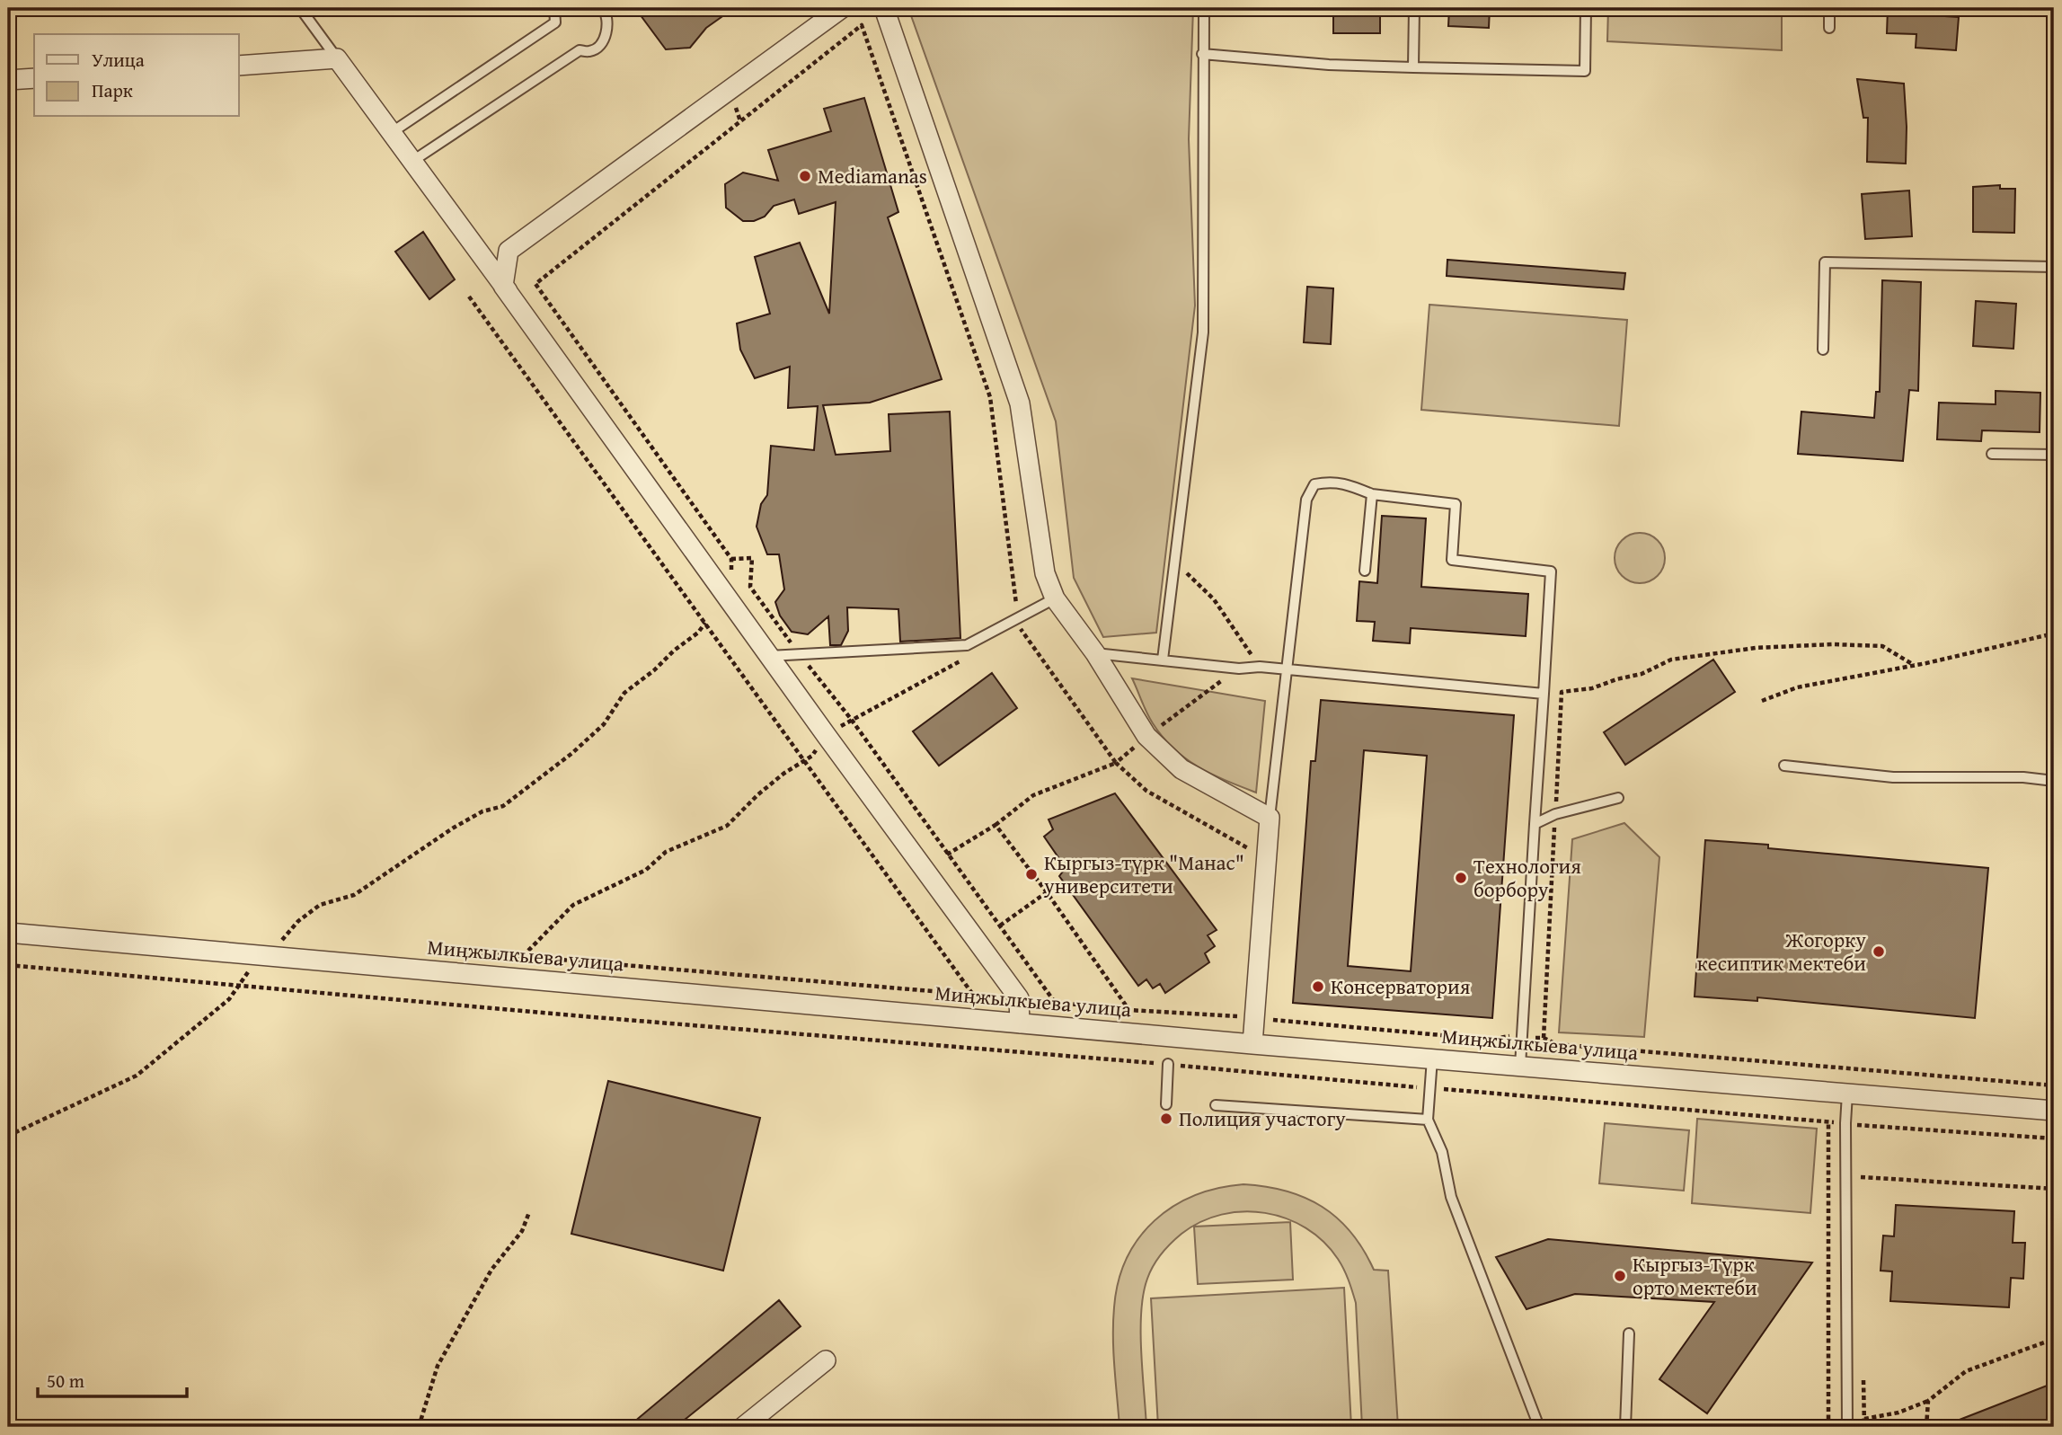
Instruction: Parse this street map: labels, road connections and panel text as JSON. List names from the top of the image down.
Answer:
{
  "streets": {
    "street": ["Миңжылкыева улица"]
  },
  "places": [
    "Mediamanas",
    "Кыргыз-түрк \"Манас\" университети",
    "Технология борбору",
    "Жогорку кесиптик мектеби",
    "Консерватория",
    "Полиция участогу",
    "Кыргыз-Түрк орто мектеби"
  ],
  "legend": ["Улица", "Парк"],
  "scale_bar": "50 m"
}
